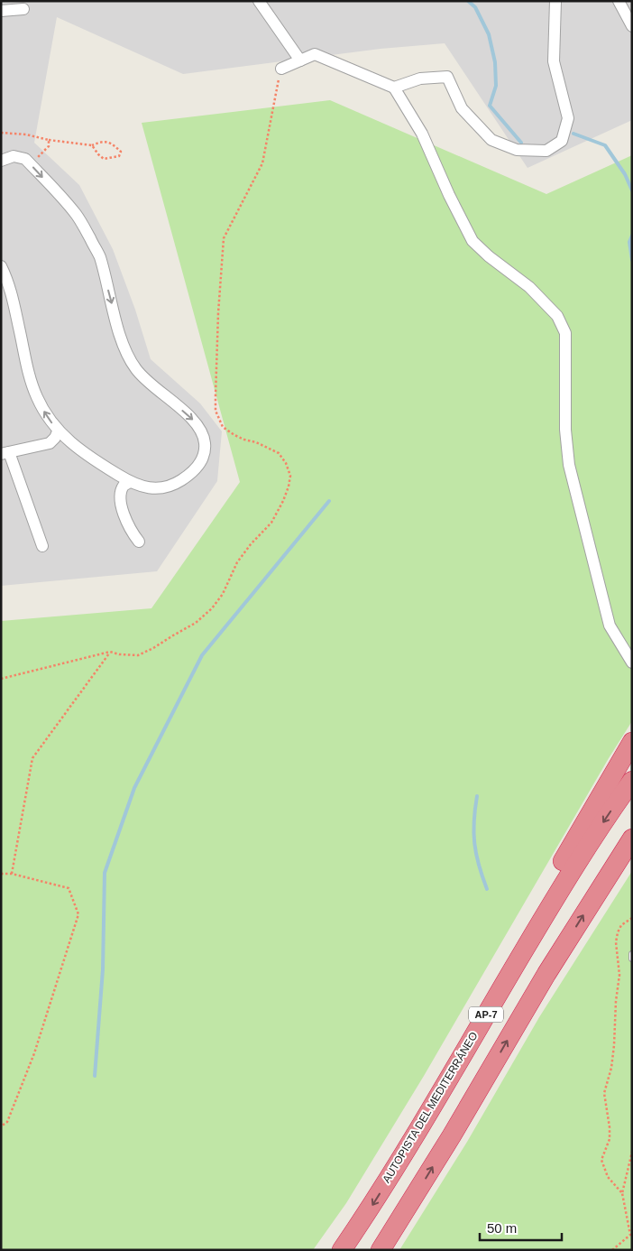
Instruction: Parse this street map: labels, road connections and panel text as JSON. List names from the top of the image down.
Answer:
{
  "streets": {
    "highway": ["AP-7", "AUTOPISTA DEL MEDITERRÁNEO"]
  },
  "scale_bar": "50 m"
}
